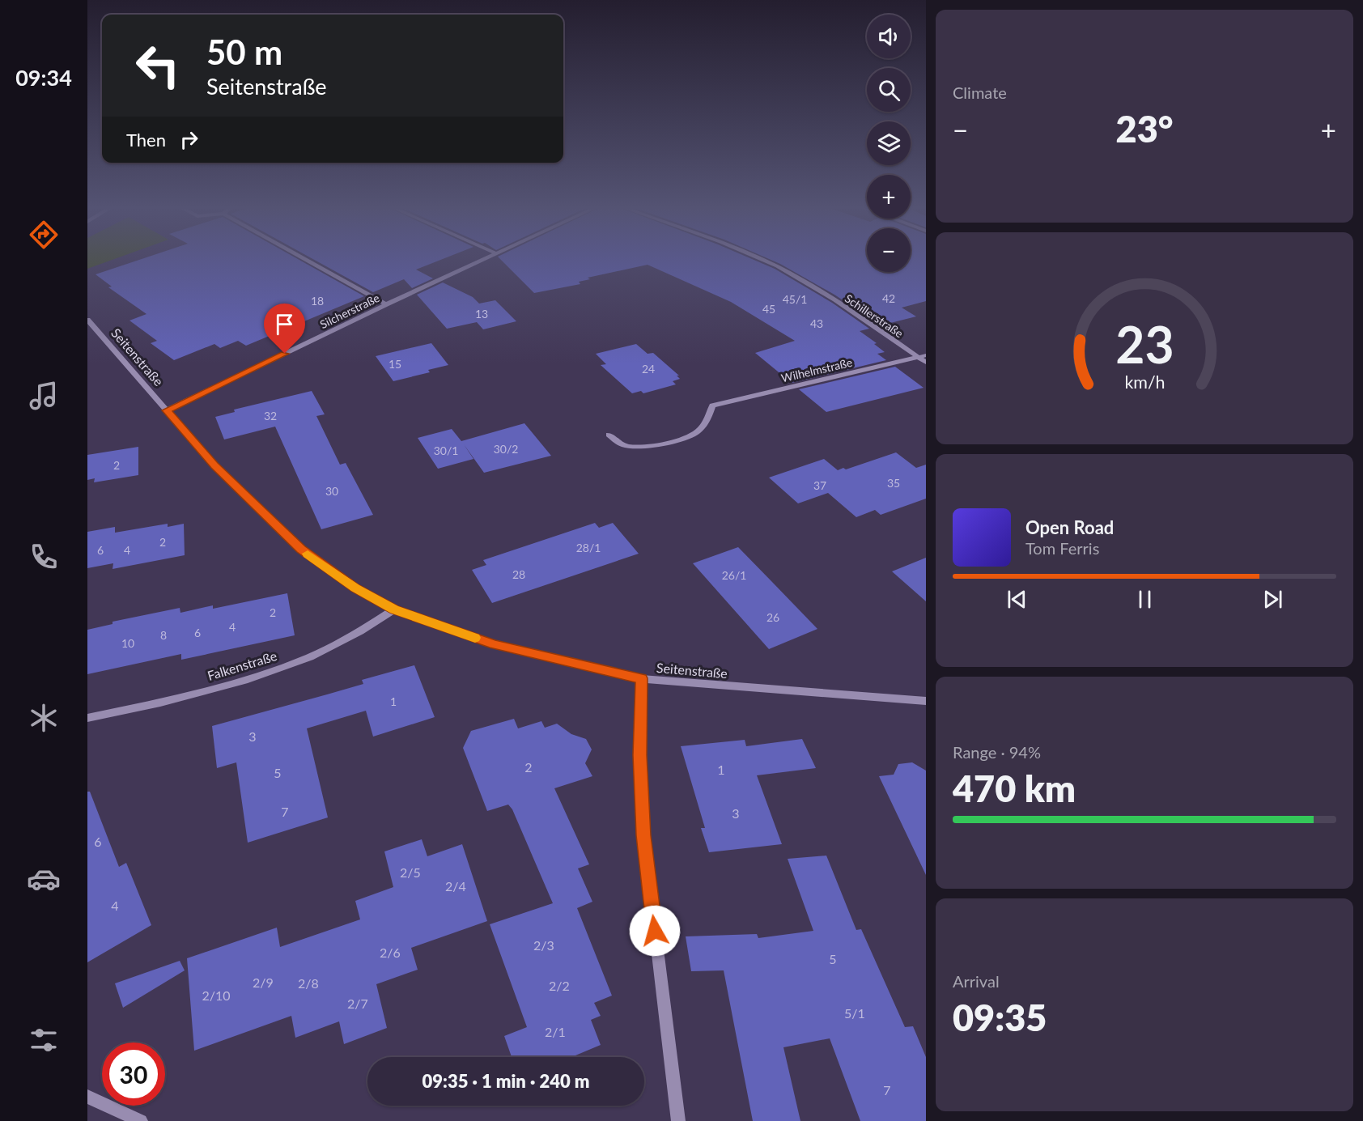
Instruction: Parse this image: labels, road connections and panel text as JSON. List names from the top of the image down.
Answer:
{
  "streets": {
    "street": [
      "Silcherstraße",
      "Schillerstraße",
      "Seitenstraße",
      "Wilhelmstraße",
      "Falkenstraße"
    ]
  },
  "crossings": [
    ["Silcherstraße", "Seitenstraße"],
    ["Schillerstraße", "Wilhelmstraße"],
    ["Seitenstraße", "Falkenstraße"]
  ],
  "house_numbers": [
    "42",
    "45/1",
    "18",
    "45",
    "13",
    "43",
    "15",
    "24",
    "32",
    "30/2",
    "30/1",
    "2",
    "35",
    "37",
    "30",
    "2",
    "28/1",
    "6",
    "4",
    "28",
    "26/1",
    "2",
    "26",
    "4",
    "6",
    "8",
    "10",
    "1",
    "3",
    "2",
    "1",
    "5",
    "7",
    "3",
    "6",
    "2/5",
    "2/4",
    "4",
    "2/3",
    "2/6",
    "5",
    "2/9",
    "2/8",
    "2/2",
    "2/10",
    "2/7",
    "5/1",
    "2/1",
    "7"
  ],
  "page": {
    "tabs": "09:34",
    "tile": [
      "Climate",
      ["Range · 94%", "470 km"],
      ["Arrival", "09:35"]
    ],
    "map_buttons": ["+", "−"],
    "turn": ["50 m", "Seitenstraße"],
    "heat": ["−", "23°", "+"],
    "then": "Then",
    "song": ["Open Road", "Tom Ferris"],
    "limit": "30",
    "trip": "09:35 · 1 min · 240 m",
    "gauge": ["23", "km/h"]
  }
}
